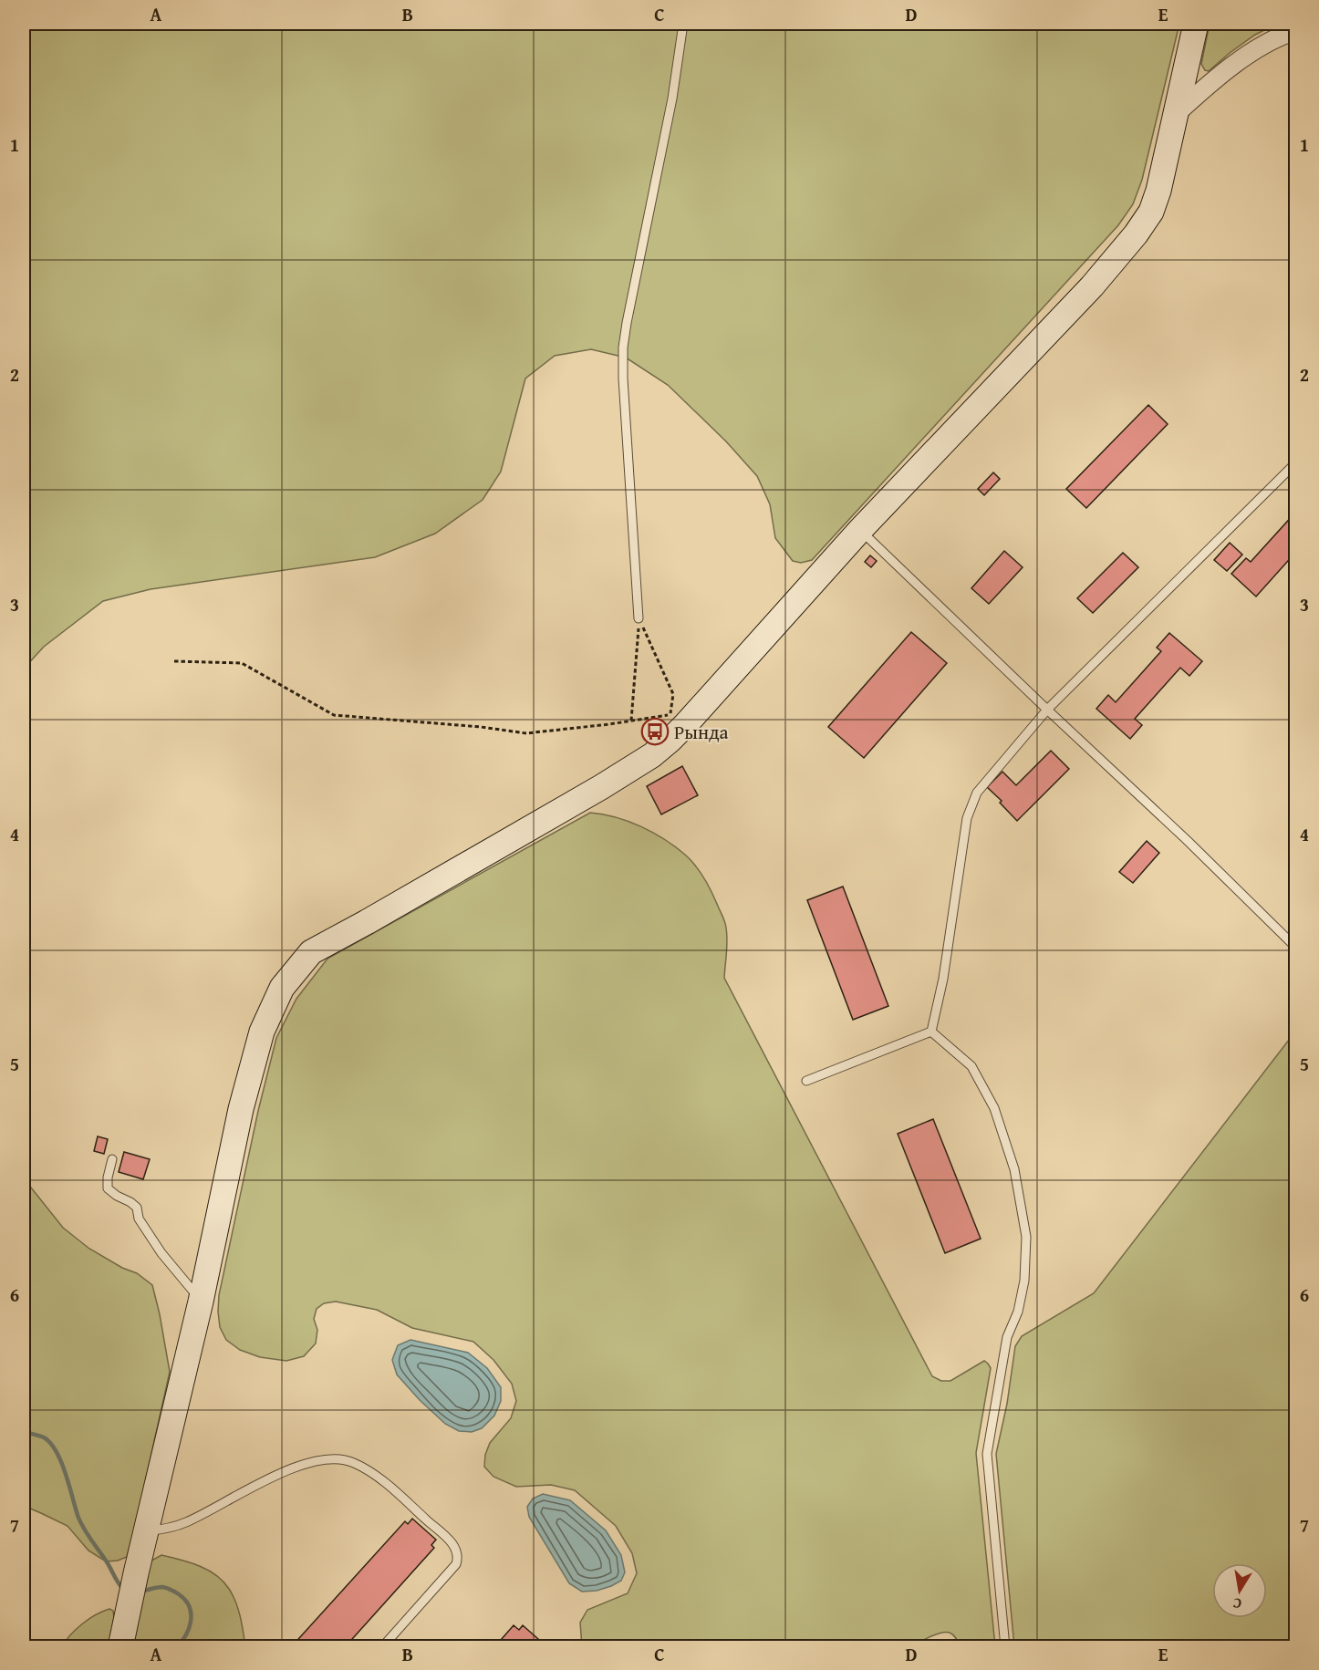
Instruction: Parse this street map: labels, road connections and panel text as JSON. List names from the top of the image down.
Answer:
{
  "places": {
    "bus stop": ["Рында"]
  },
  "north": "bottom",
  "grid": {
    "columns": [
      "A",
      "B",
      "C",
      "D",
      "E"
    ],
    "rows": [
      "1",
      "2",
      "3",
      "4",
      "5",
      "6",
      "7"
    ]
  }
}
